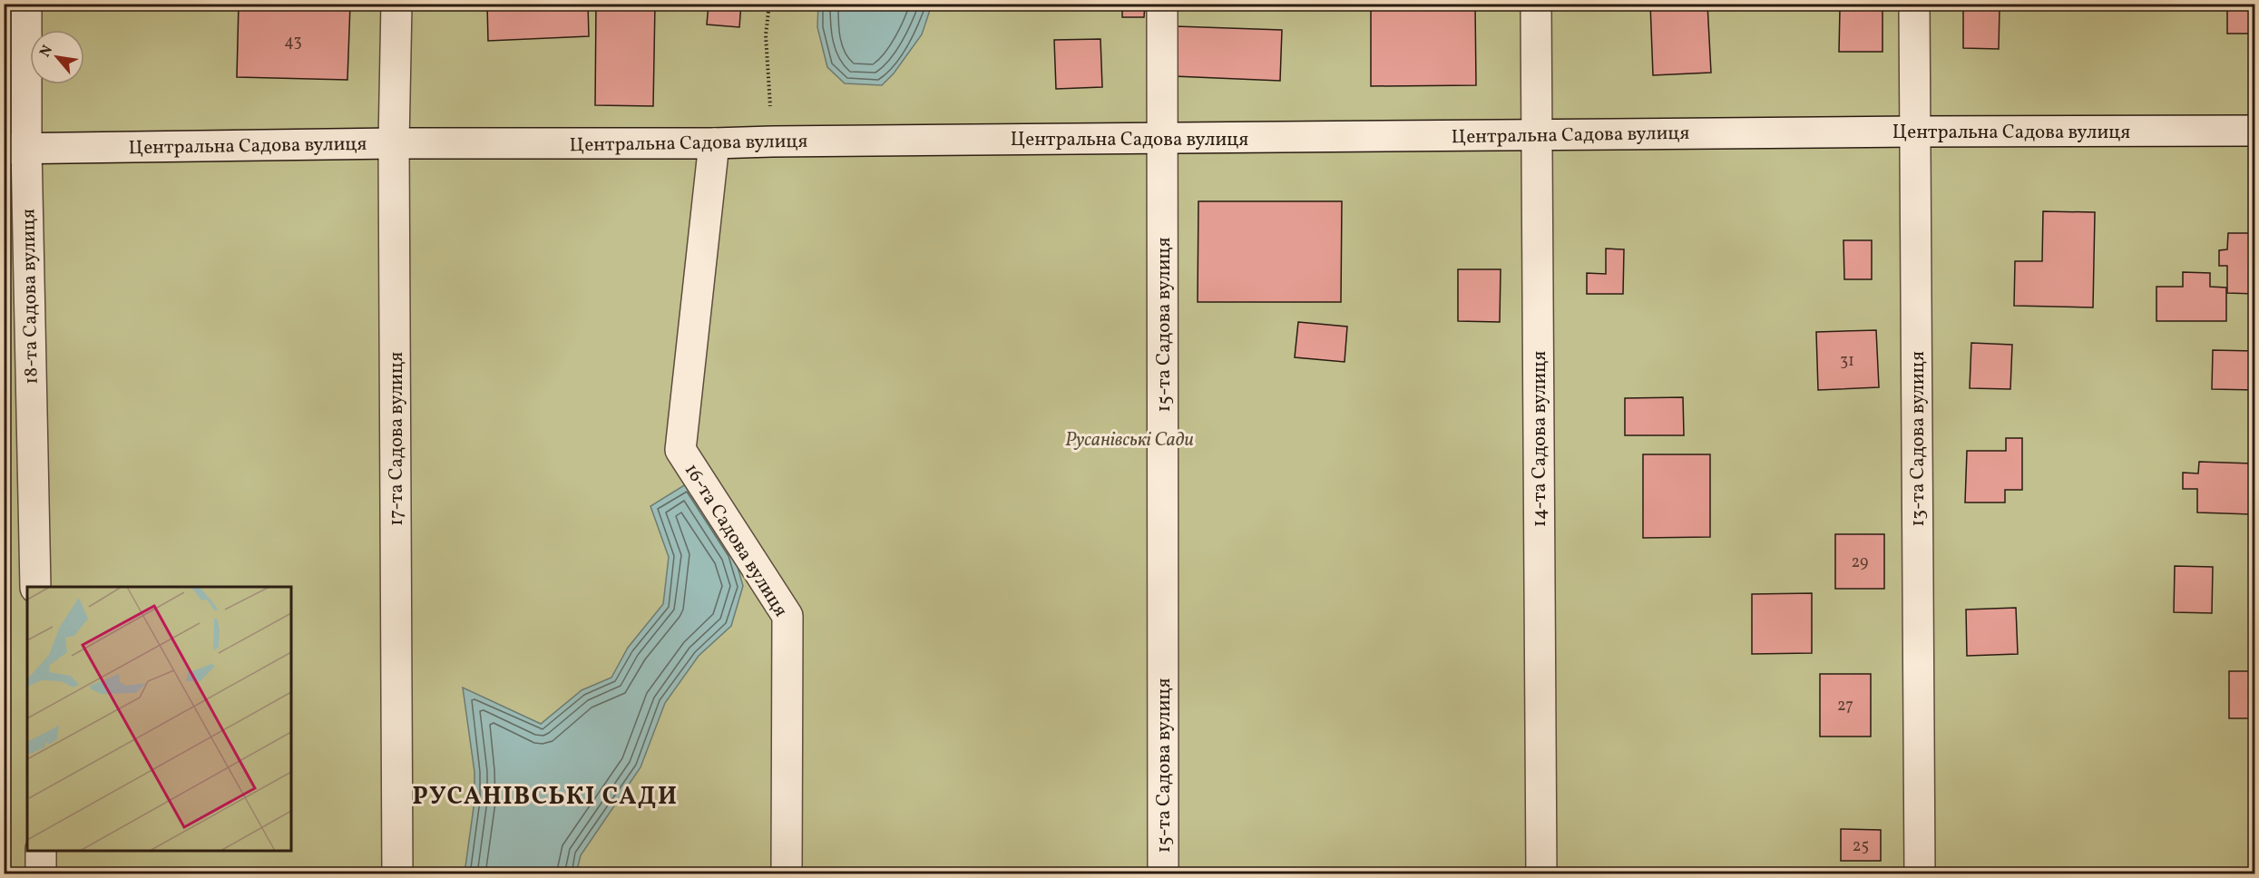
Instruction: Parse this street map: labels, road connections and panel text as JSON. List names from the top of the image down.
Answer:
{
  "streets": {
    "street": [
      "Центральна Садова вулиця",
      "18-та Садова вулиця",
      "15-та Садова вулиця",
      "17-та Садова вулиця",
      "14-та Садова вулиця",
      "13-та Садова вулиця",
      "16-та Садова вулиця"
    ]
  },
  "crossings": [
    ["Центральна Садова вулиця", "18-та Садова вулиця"],
    ["Центральна Садова вулиця", "15-та Садова вулиця"],
    ["Центральна Садова вулиця", "17-та Садова вулиця"],
    ["Центральна Садова вулиця", "14-та Садова вулиця"],
    ["Центральна Садова вулиця", "13-та Садова вулиця"],
    ["Центральна Садова вулиця", "16-та Садова вулиця"]
  ],
  "districts": ["РУСАНІВСЬКІ САДИ"],
  "parks": ["Русанівські Сади"],
  "house_numbers": [
    "43",
    "31",
    "29",
    "27",
    "25"
  ],
  "north": "top left"
}
